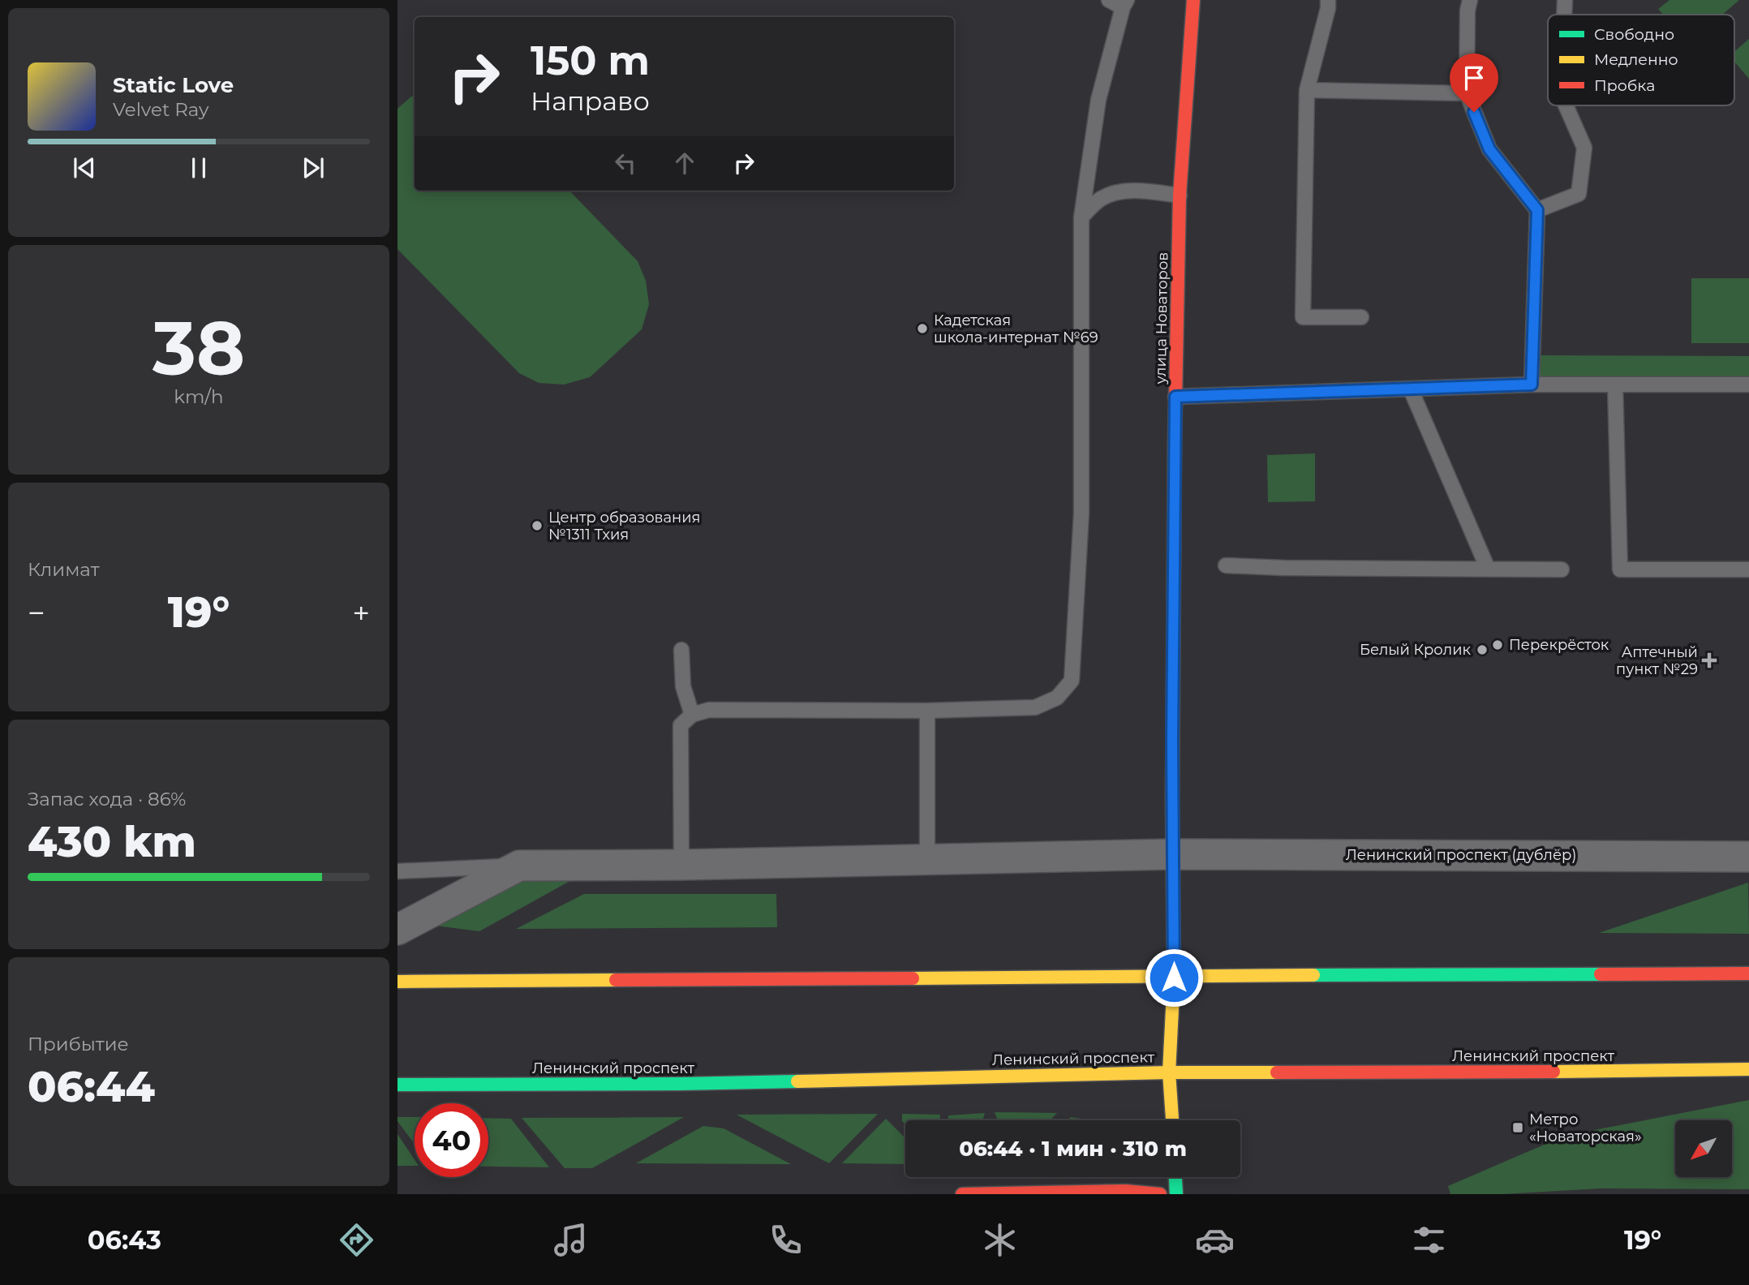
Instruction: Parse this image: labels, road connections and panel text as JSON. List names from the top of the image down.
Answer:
{
  "streets": {
    "main road": ["улица Новаторов", "Ленинский проспект"],
    "street": ["Ленинский проспект (дублёр)"]
  },
  "crossings": [
    ["улица Новаторов", "Ленинский проспект (дублёр)"],
    ["улица Новаторов", "Ленинский проспект"]
  ],
  "places": {
    "other": [
      "Кадетская школа-интернат №69",
      "Центр образования №1311 Тхия",
      "Перекрёсток",
      "Белый Кролик"
    ],
    "health": ["Аптечный пункт №29"],
    "transit": ["Метро «Новаторская»"]
  },
  "legend": ["Свободно", "Медленно", "Пробка"],
  "north": "bottom left",
  "page": {
    "turn": ["150 m", "Направо"],
    "song": ["Static Love", "Velvet Ray"],
    "tile": [
      ["38", "km/h"],
      "Климат",
      ["Запас хода · 86%", "430 km"],
      ["Прибытие", "06:44"]
    ],
    "heat": ["−", "19°", "+"],
    "limit": "40",
    "trip": "06:44 · 1 мин · 310 m",
    "tabs": ["06:43", "19°"]
  }
}
